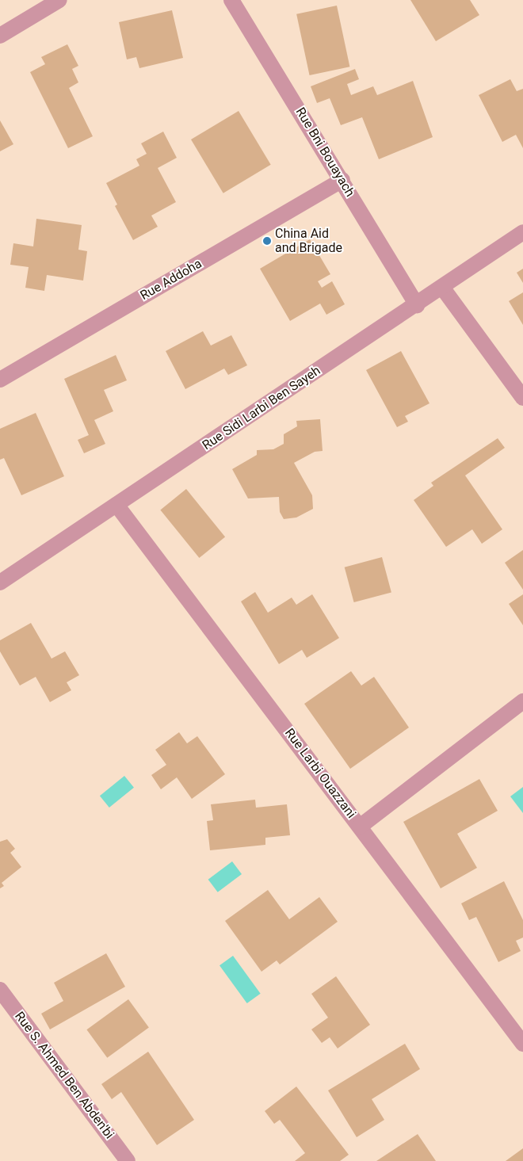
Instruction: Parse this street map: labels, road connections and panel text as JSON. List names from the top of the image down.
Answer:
{
  "streets": {
    "street": [
      "Rue Bni Bouayach",
      "Rue Addoha",
      "Rue Sidi Larbi Ben Sayeh",
      "Rue Larbi Ouazzani",
      "Rue S. Ahmed Ben Abden'bi"
    ]
  },
  "crossings": [
    ["Rue Bni Bouayach", "Rue Addoha"],
    ["Rue Bni Bouayach", "Rue Sidi Larbi Ben Sayeh"],
    ["Rue Sidi Larbi Ben Sayeh", "Rue Larbi Ouazzani"]
  ],
  "places": ["China Aid and Brigade"]
}
